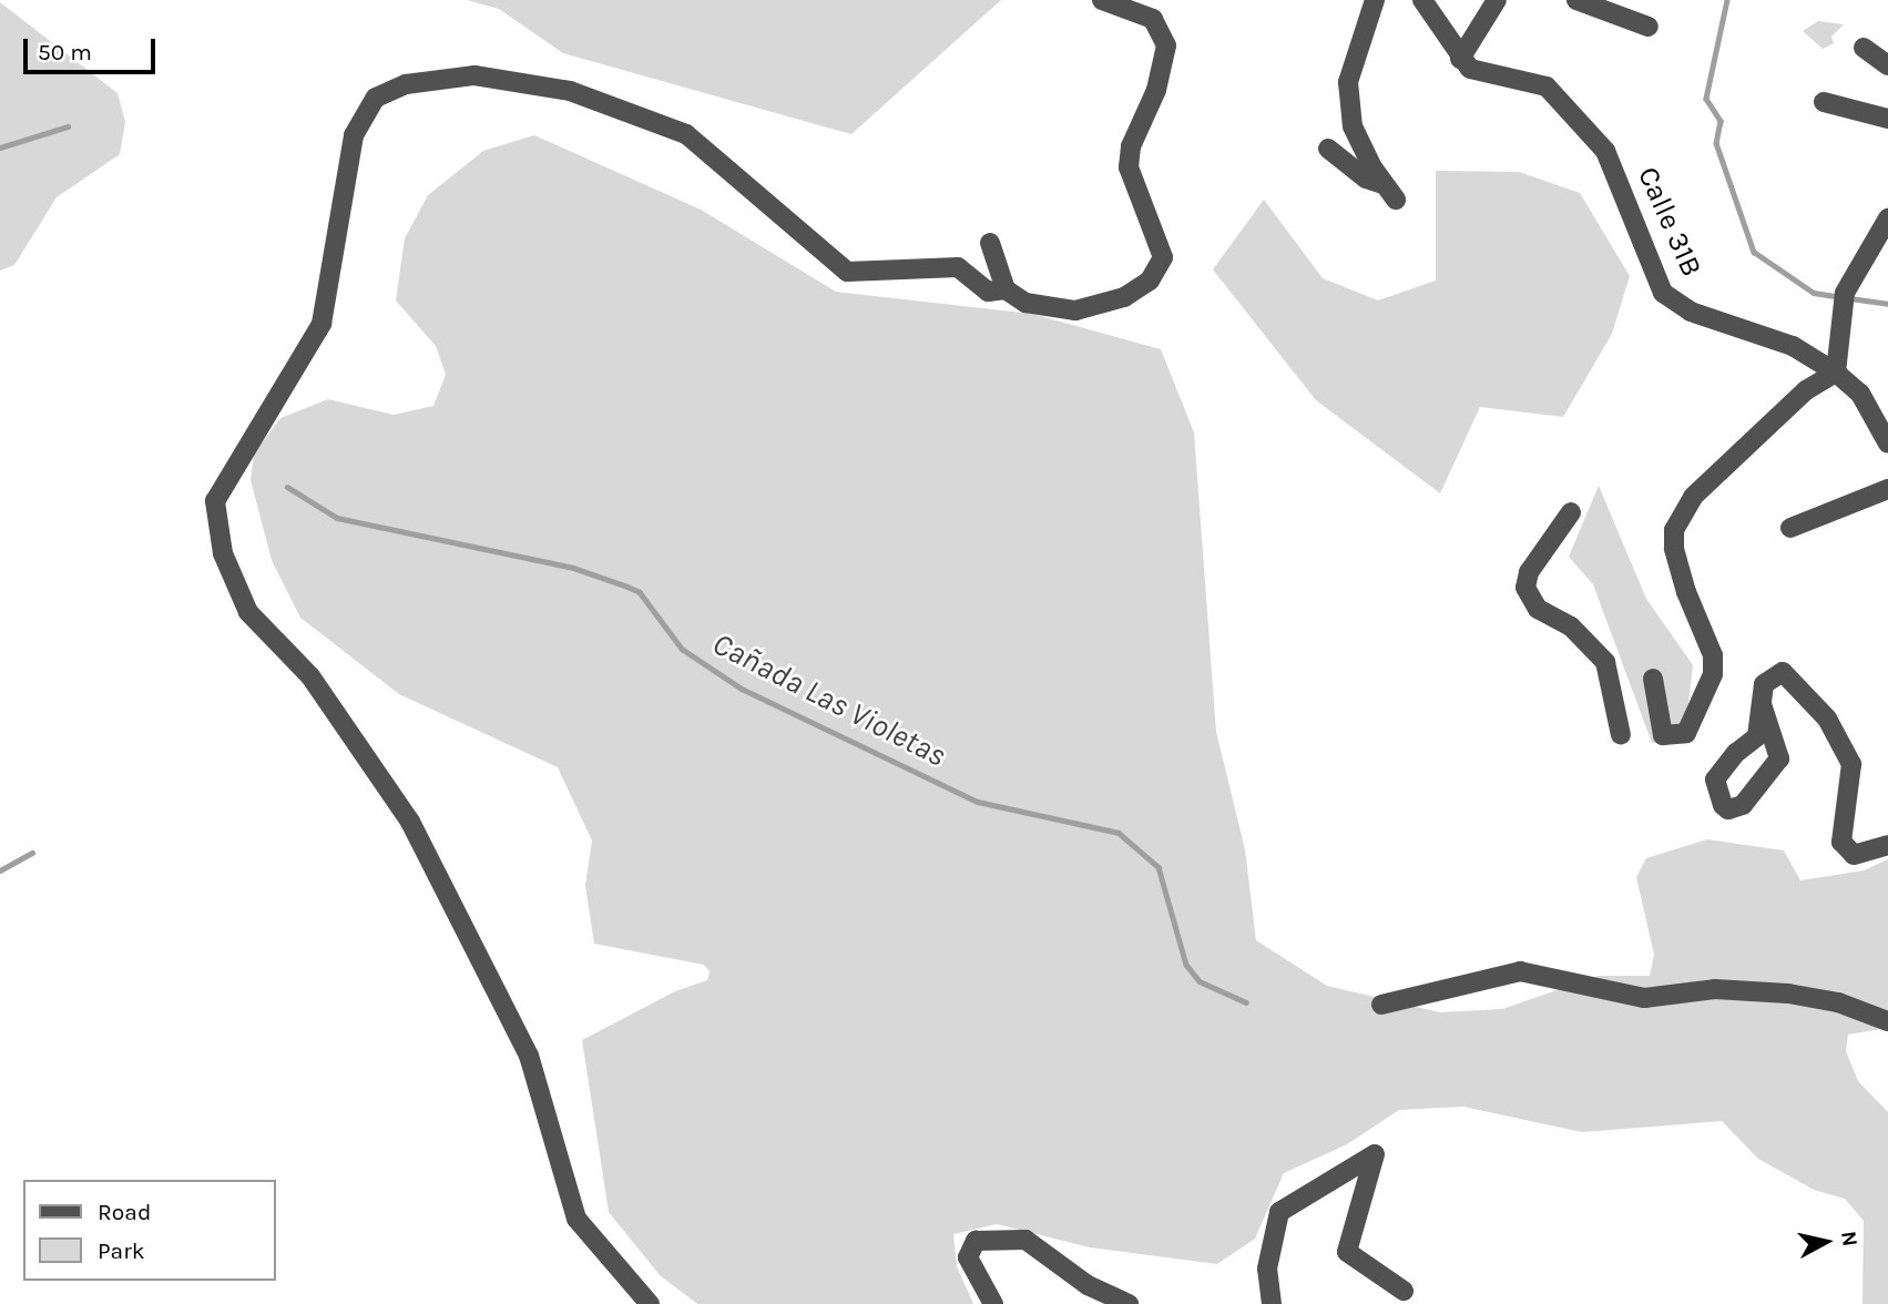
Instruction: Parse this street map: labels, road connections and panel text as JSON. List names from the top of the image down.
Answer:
{
  "streets": {
    "street": ["Calle 31B"]
  },
  "water": ["Cañada Las Violetas"],
  "legend": ["Road", "Park"],
  "scale_bar": "50 m",
  "north": "right"
}
